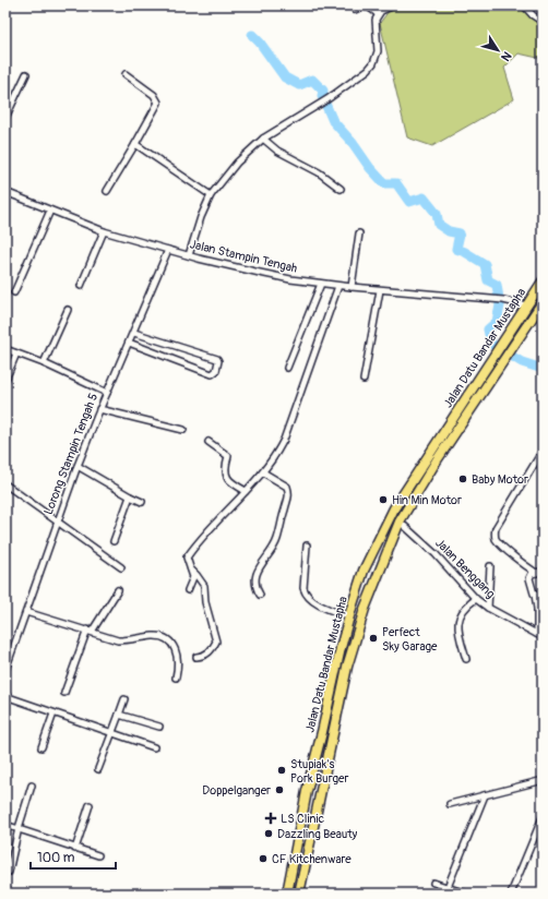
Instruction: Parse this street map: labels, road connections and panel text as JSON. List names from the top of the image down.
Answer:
{
  "streets": {
    "highway": ["Jalan Datu Bandar Mustapha"],
    "street": ["Jalan Stampin Tengah", "Lorong Stampin Tengah 5", "Jalan Benggang"]
  },
  "crossings": [
    ["Jalan Stampin Tengah", "Jalan Datu Bandar Mustapha"],
    ["Jalan Stampin Tengah", "Lorong Stampin Tengah 5"],
    ["Jalan Datu Bandar Mustapha", "Jalan Benggang"]
  ],
  "places": {
    "other": [
      "Baby Motor",
      "Hin Min Motor",
      "Perfect Sky Garage",
      "Stupiak's Pork Burger",
      "Doppelganger",
      "Dazzling Beauty",
      "CF Kitchenware"
    ],
    "health": ["LS Clinic"]
  },
  "scale_bar": "100 m",
  "north": "bottom right"
}
